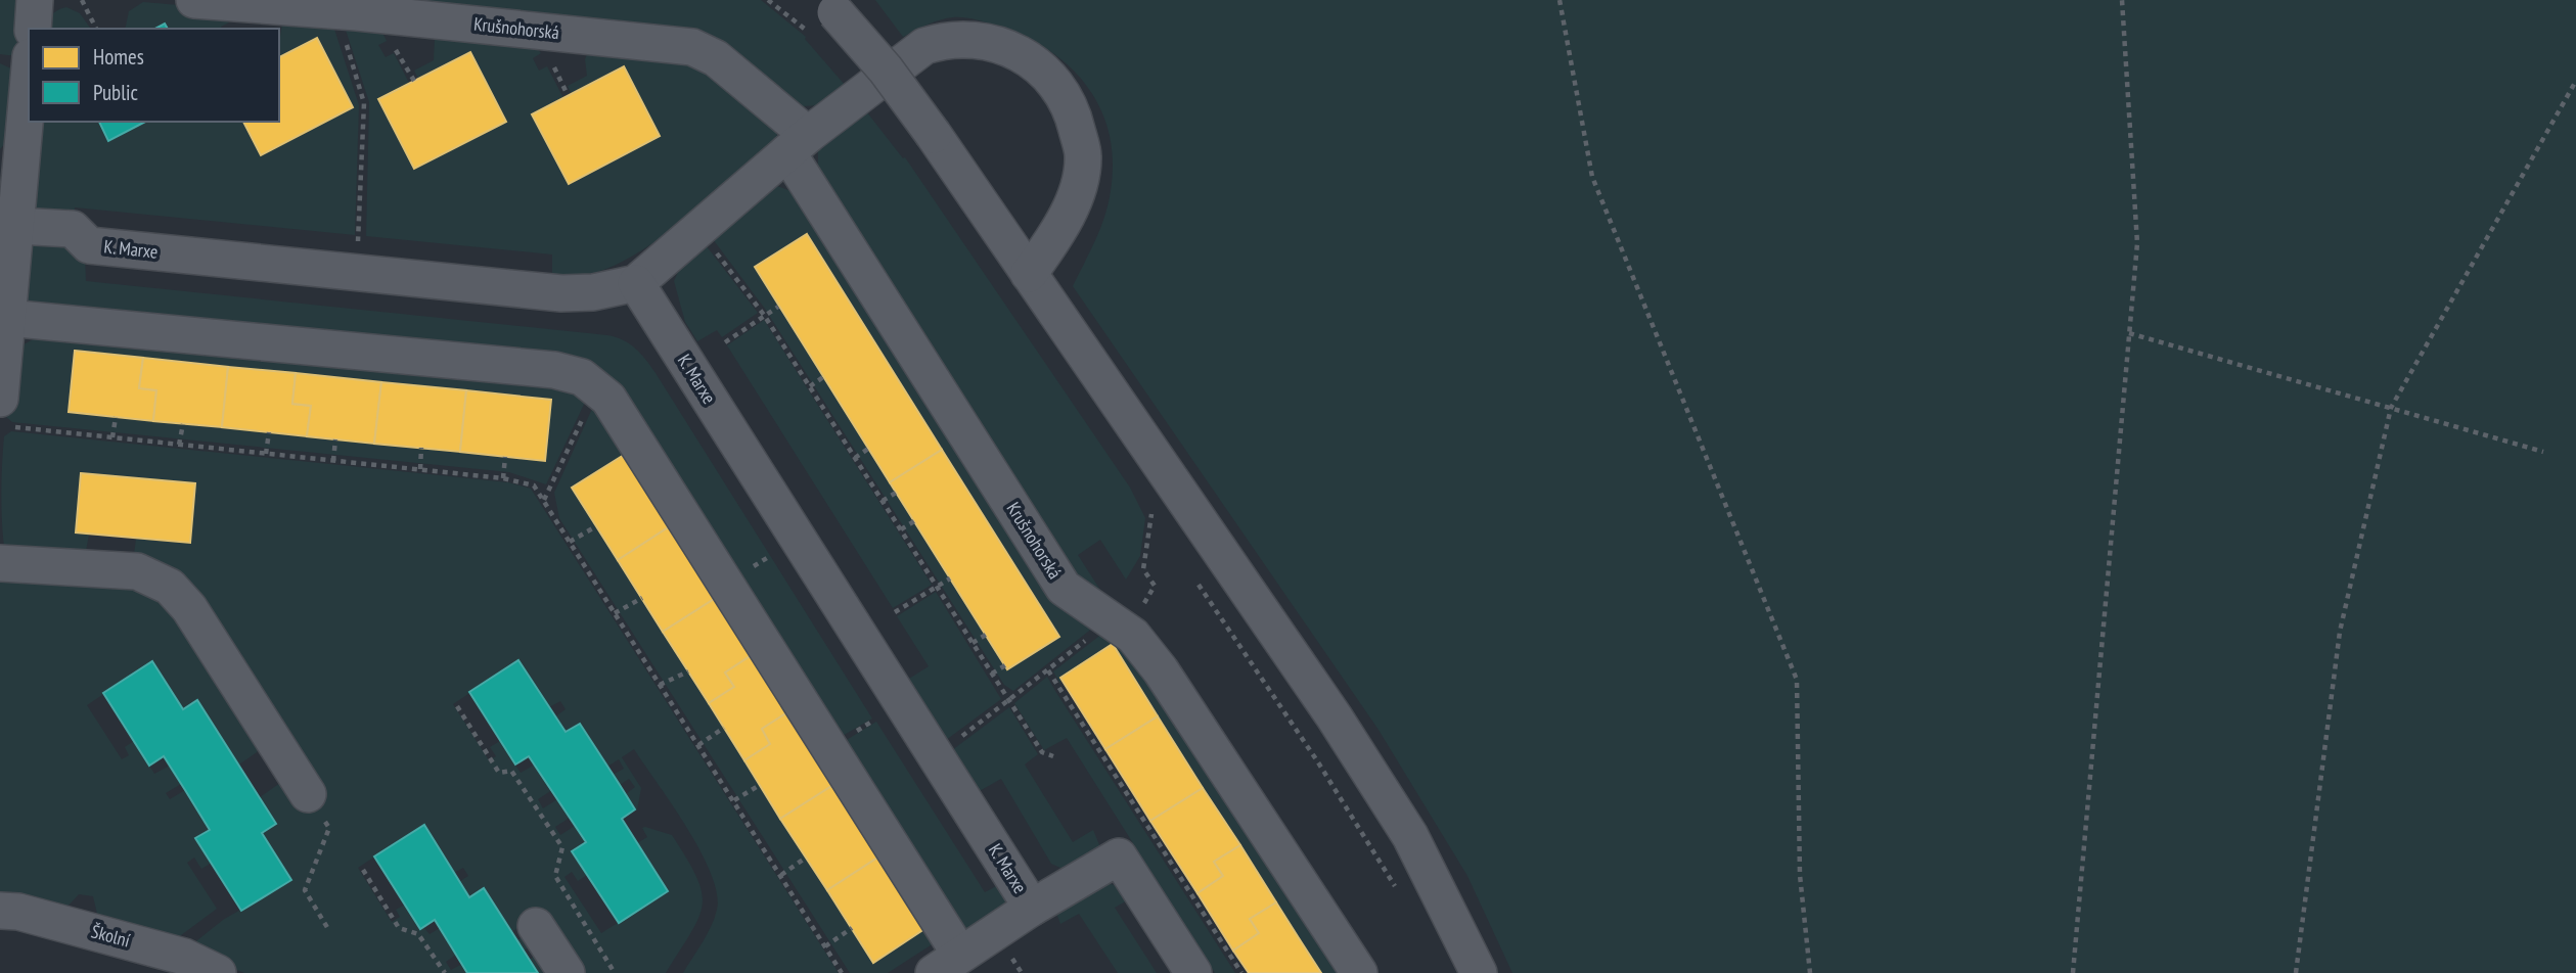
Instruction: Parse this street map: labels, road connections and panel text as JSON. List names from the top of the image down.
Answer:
{
  "streets": {
    "street": ["Krušnohorská", "K. Marxe", "Školní"]
  },
  "legend": ["Homes", "Public"]
}
